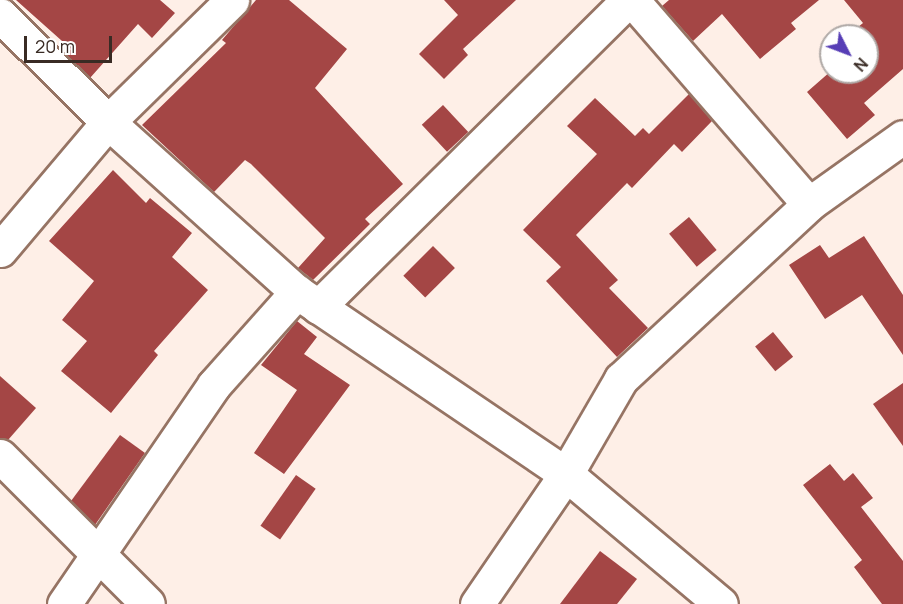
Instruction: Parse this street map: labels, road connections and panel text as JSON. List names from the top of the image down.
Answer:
{
  "scale_bar": "20 m",
  "north": "bottom right"
}
